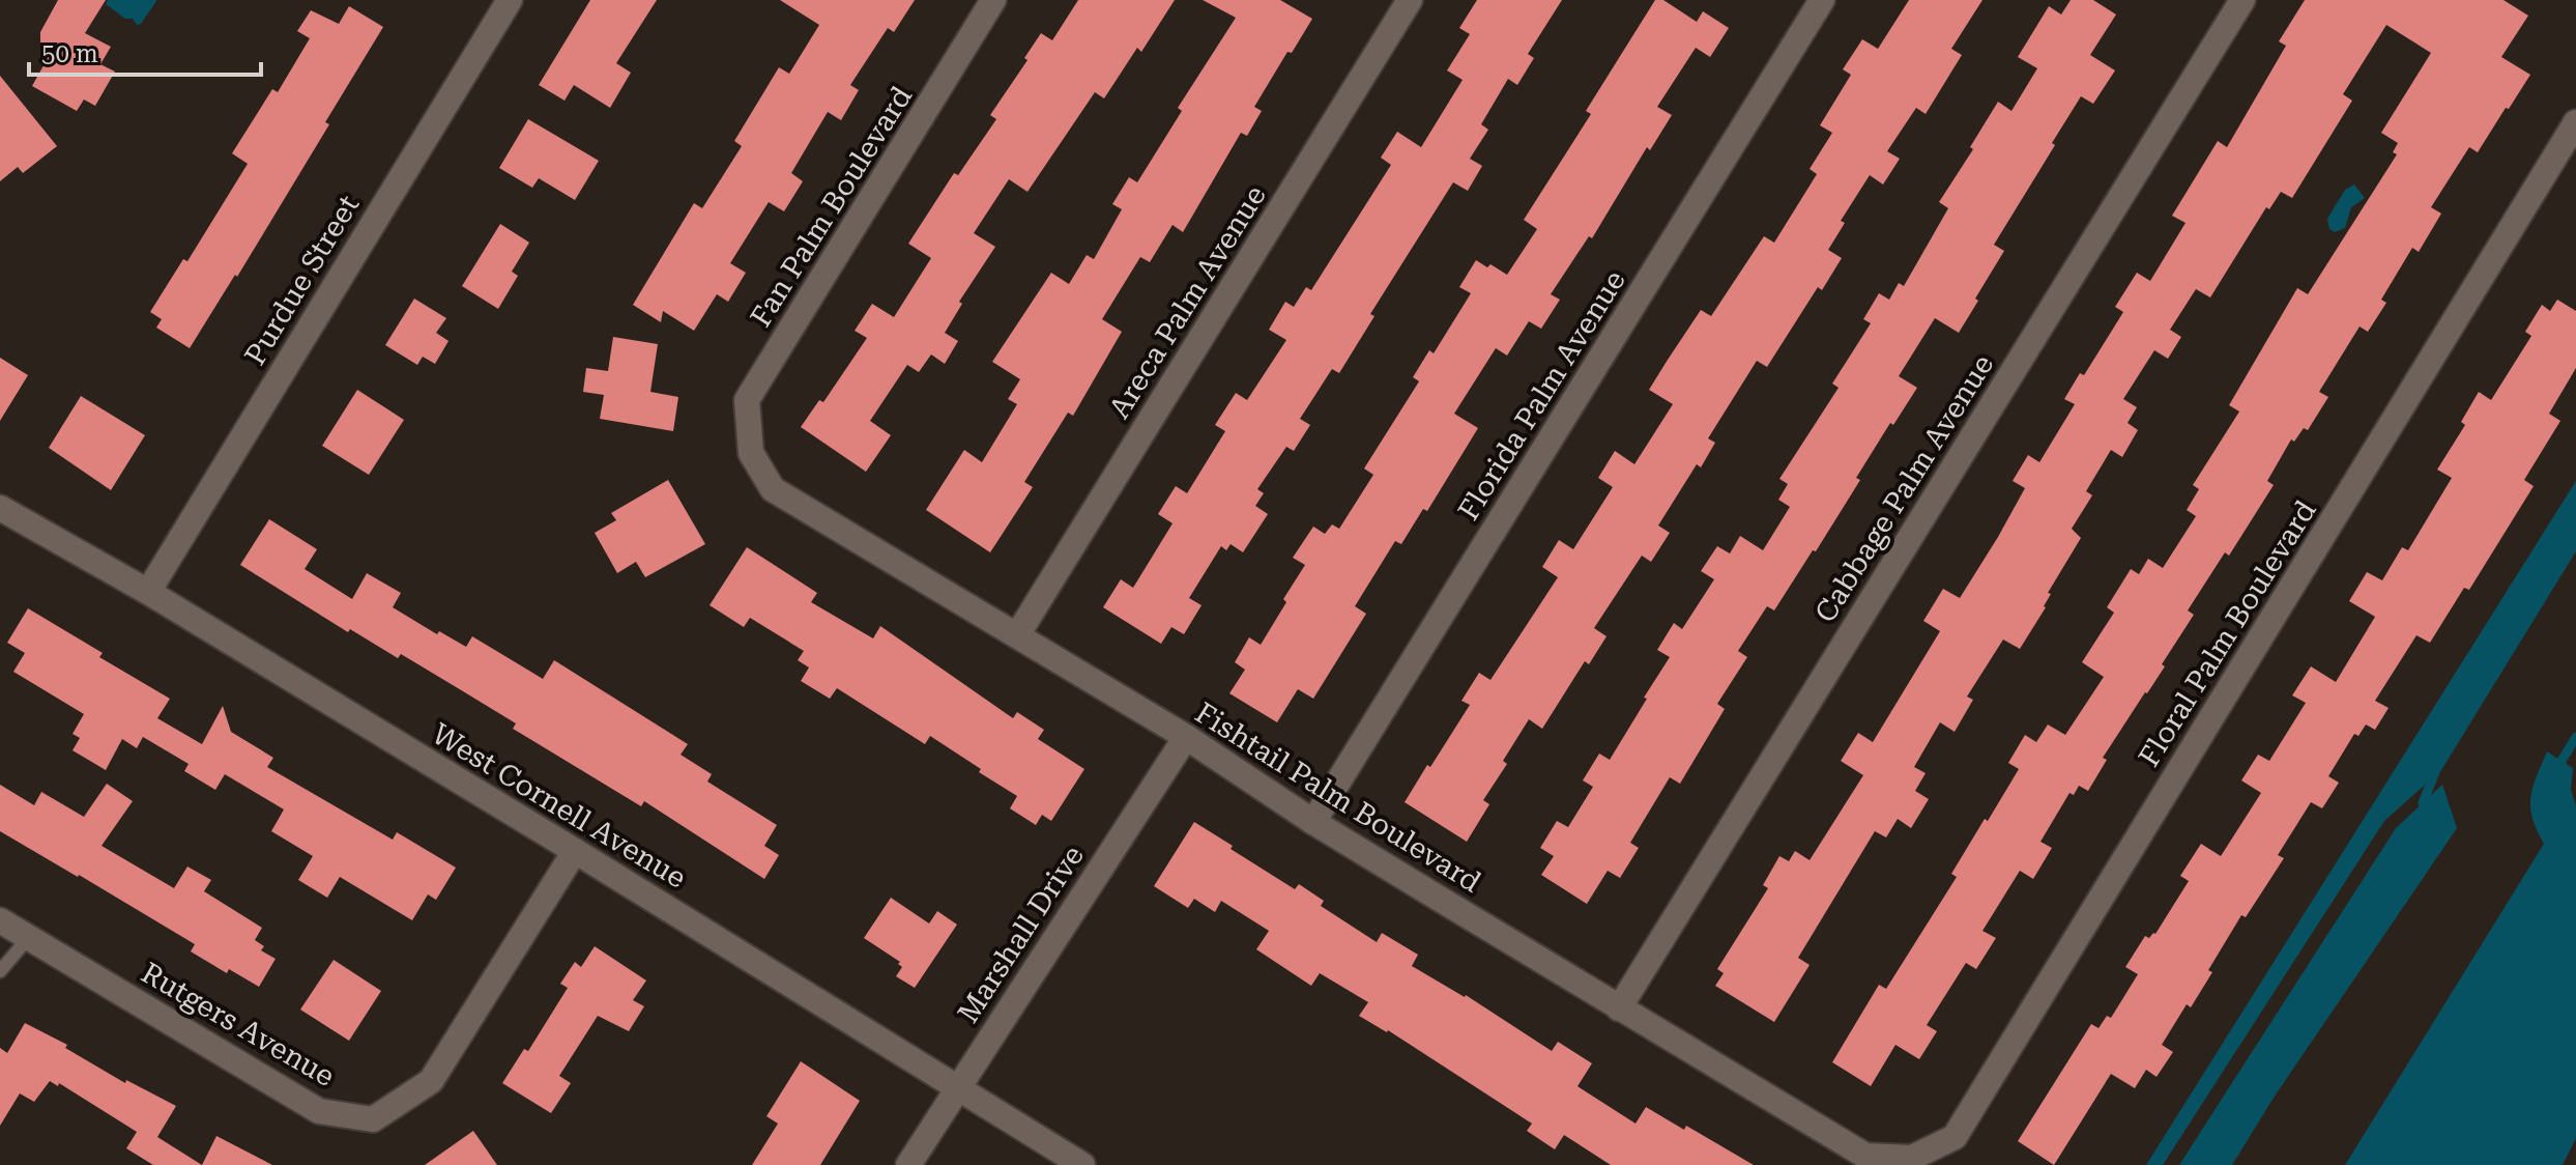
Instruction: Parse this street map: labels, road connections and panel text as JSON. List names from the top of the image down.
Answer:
{
  "streets": {
    "street": [
      "Fan Palm Boulevard",
      "Purdue Street",
      "Areca Palm Avenue",
      "Florida Palm Avenue",
      "Cabbage Palm Avenue",
      "Floral Palm Boulevard",
      "Fishtail Palm Boulevard",
      "West Cornell Avenue",
      "Marshall Drive",
      "Rutgers Avenue"
    ]
  },
  "crossings": [
    ["Fan Palm Boulevard", "Fishtail Palm Boulevard"],
    ["Purdue Street", "West Cornell Avenue"],
    ["Areca Palm Avenue", "Fishtail Palm Boulevard"],
    ["Florida Palm Avenue", "Fishtail Palm Boulevard"],
    ["Cabbage Palm Avenue", "Fishtail Palm Boulevard"],
    ["Floral Palm Boulevard", "Fishtail Palm Boulevard"],
    ["Fishtail Palm Boulevard", "Marshall Drive"],
    ["West Cornell Avenue", "Marshall Drive"],
    ["West Cornell Avenue", "Rutgers Avenue"]
  ],
  "scale_bar": "50 m"
}
